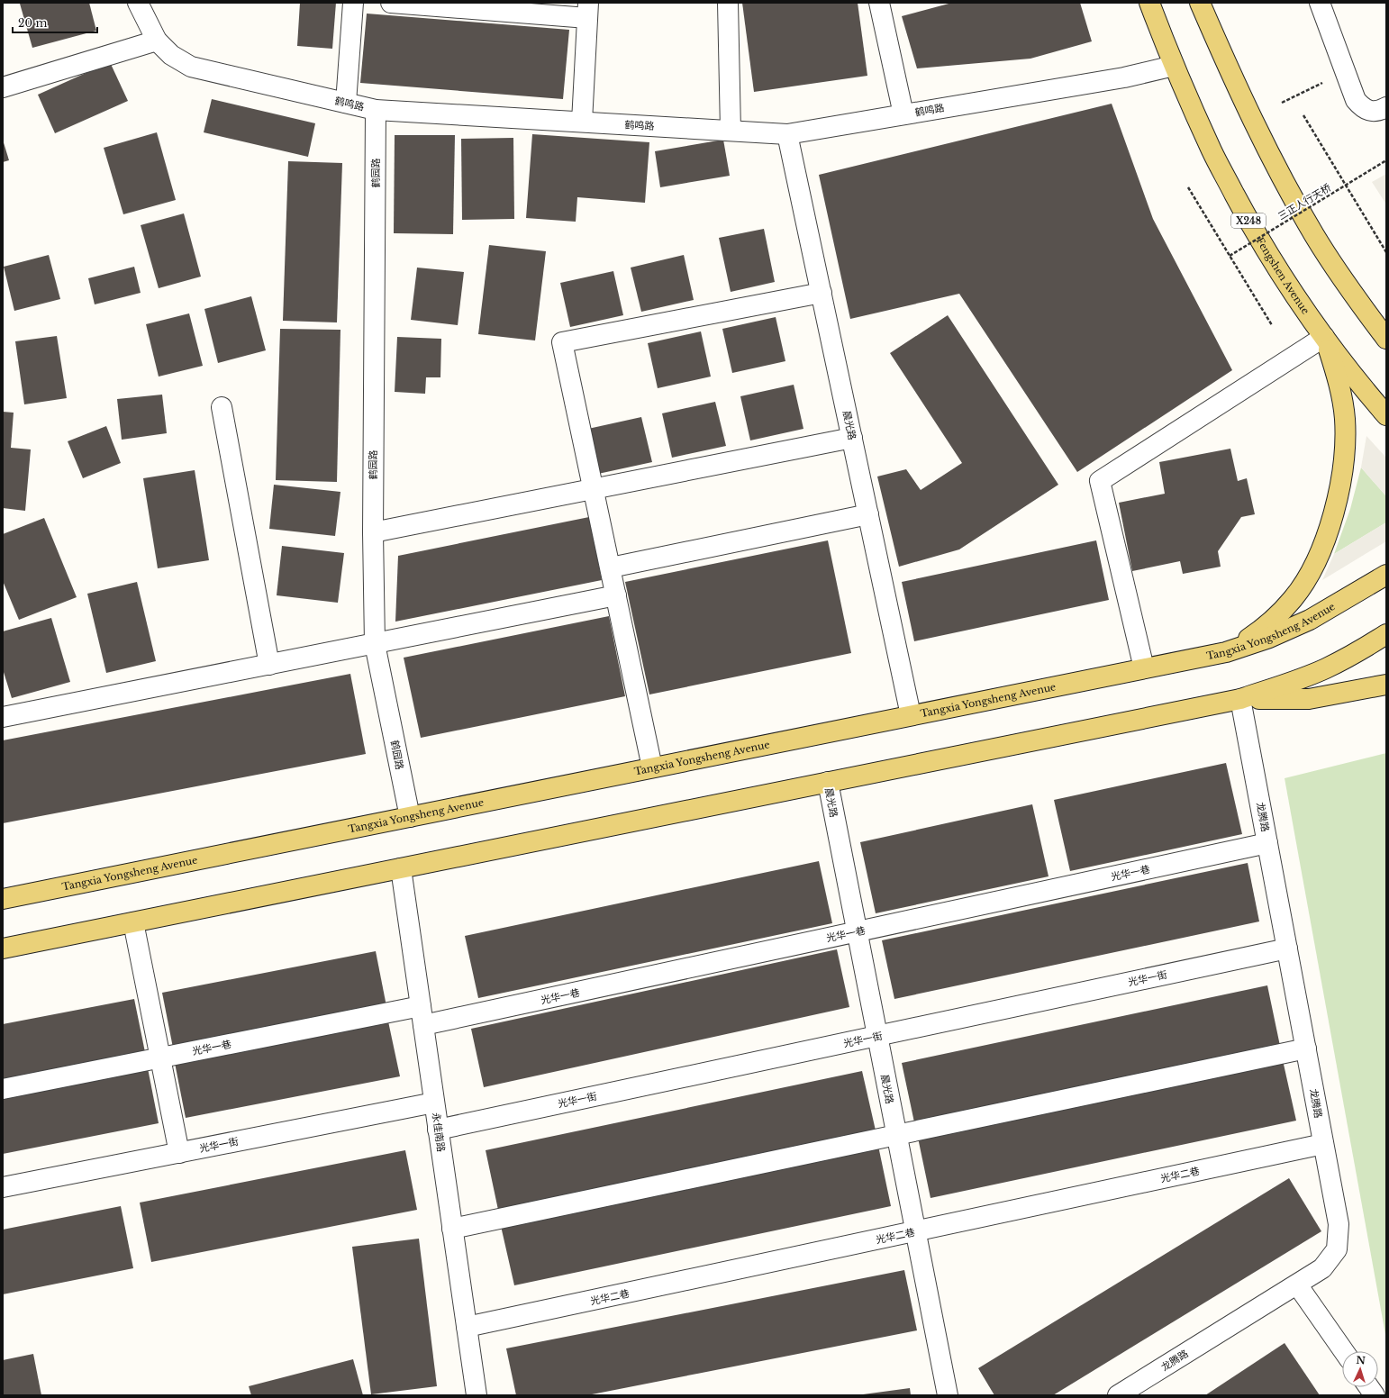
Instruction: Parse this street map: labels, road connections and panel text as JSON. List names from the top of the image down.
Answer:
{
  "streets": {
    "main road": ["X248", "Fengshen Avenue", "Tangxia Yongsheng Avenue"],
    "street": [
      "鹤鸣路",
      "鹤园路",
      "晨光路",
      "龙腾路",
      "光华一巷",
      "光华一街",
      "永佳南路",
      "光华二巷"
    ],
    "path": ["三正人行天桥"]
  },
  "crossings": [
    ["鹤鸣路", "鹤园路"],
    ["鹤鸣路", "Fengshen Avenue"],
    ["鹤鸣路", "晨光路"],
    ["鹤园路", "Tangxia Yongsheng Avenue"],
    ["晨光路", "Tangxia Yongsheng Avenue"],
    ["晨光路", "光华一巷"],
    ["晨光路", "光华一街"],
    ["晨光路", "光华二巷"],
    ["龙腾路", "光华一巷"],
    ["龙腾路", "光华一街"],
    ["龙腾路", "光华二巷"],
    ["光华一巷", "永佳南路"],
    ["光华一街", "永佳南路"],
    ["永佳南路", "光华二巷"]
  ],
  "scale_bar": "20 m",
  "north": "top"
}
